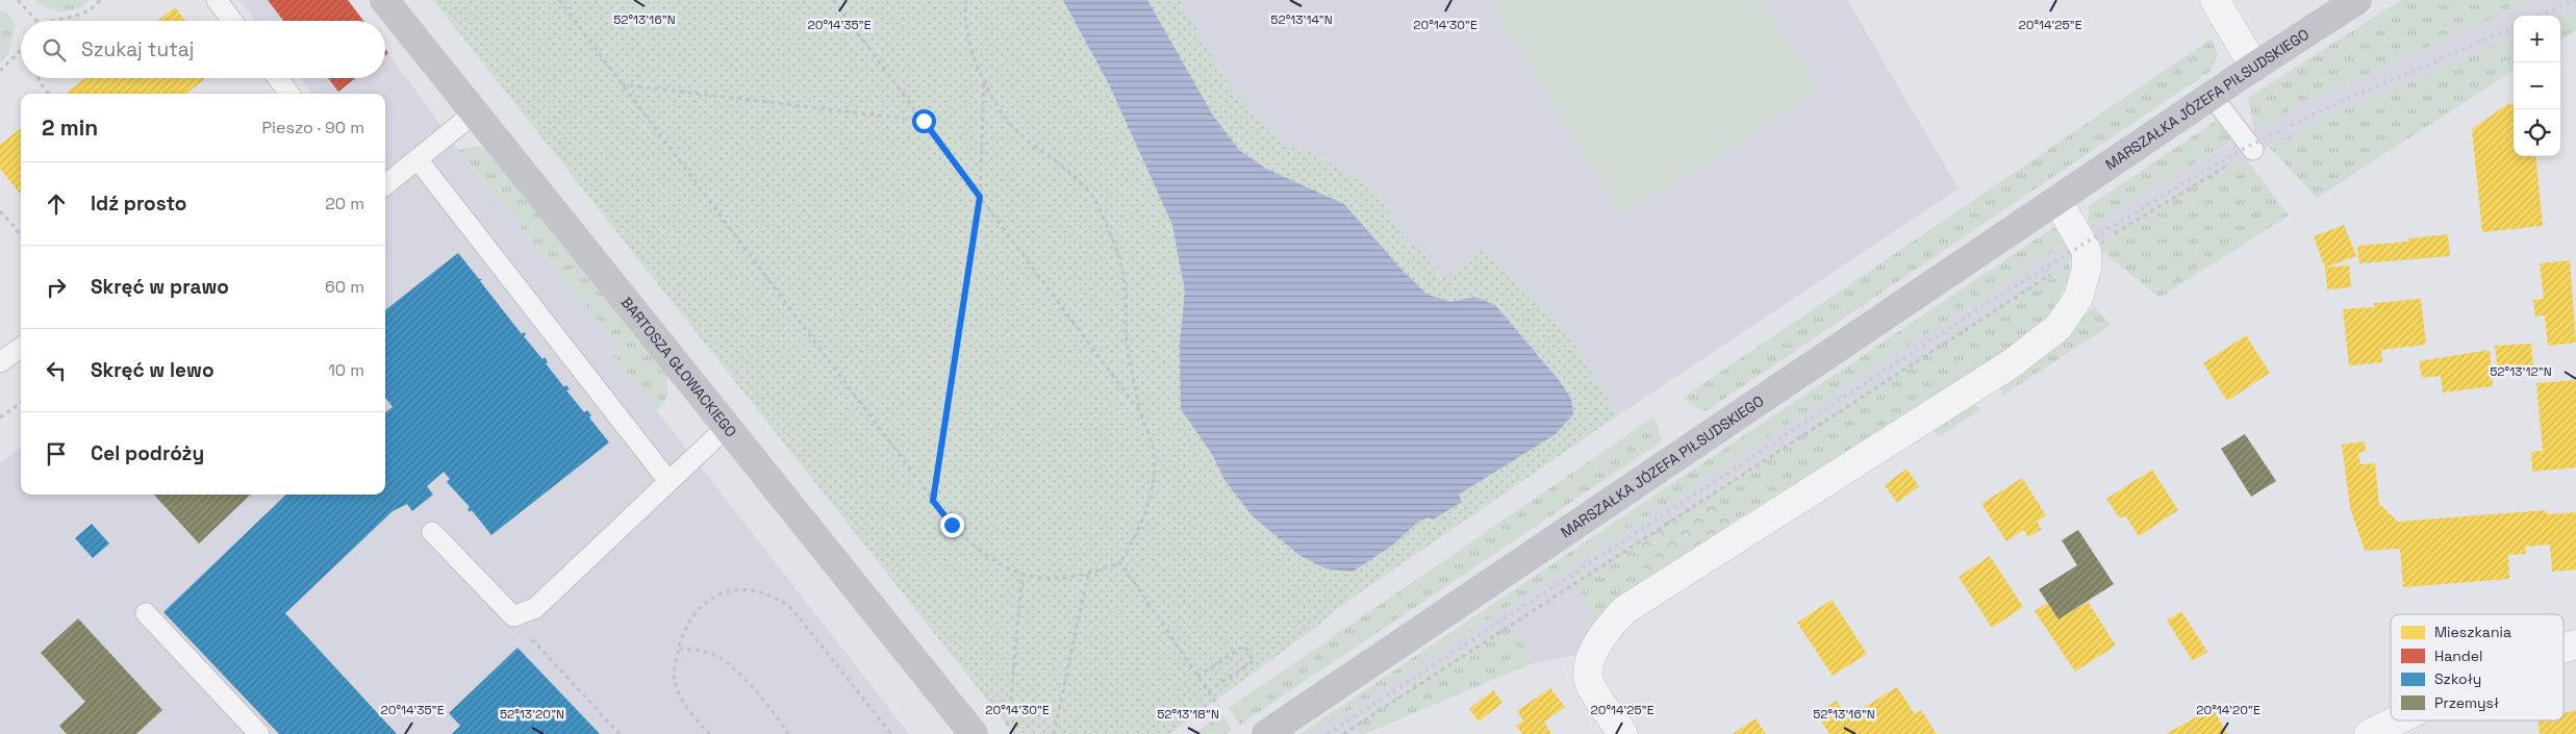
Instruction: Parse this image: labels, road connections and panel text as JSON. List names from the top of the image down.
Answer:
{
  "streets": {
    "main road": ["MARSZAŁKA JÓZEFA PIŁSUDSKIEGO", "BARTOSZA GŁOWACKIEGO"]
  },
  "legend": [
    "Mieszkania",
    "Handel",
    "Szkoły",
    "Przemysł"
  ],
  "page": {
    "map_buttons": ["+", "−"],
    "search": "Szukaj tutaj",
    "heading": ["2 min", "Pieszo · 90 m"],
    "list": [
      ["Idź prosto", "20 m"],
      ["Skręć w prawo", "60 m"],
      ["Skręć w lewo", "10 m"],
      "Cel podróży"
    ]
  },
  "coordinates": [
    "52°13'16\"N",
    "52°13'14\"N",
    "20°14'25\"E",
    "20°14'35\"E",
    "20°14'30\"E",
    "52°13'12\"N",
    "20°14'20\"E",
    "52°13'20\"N",
    "52°13'18\"N"
  ]
}
